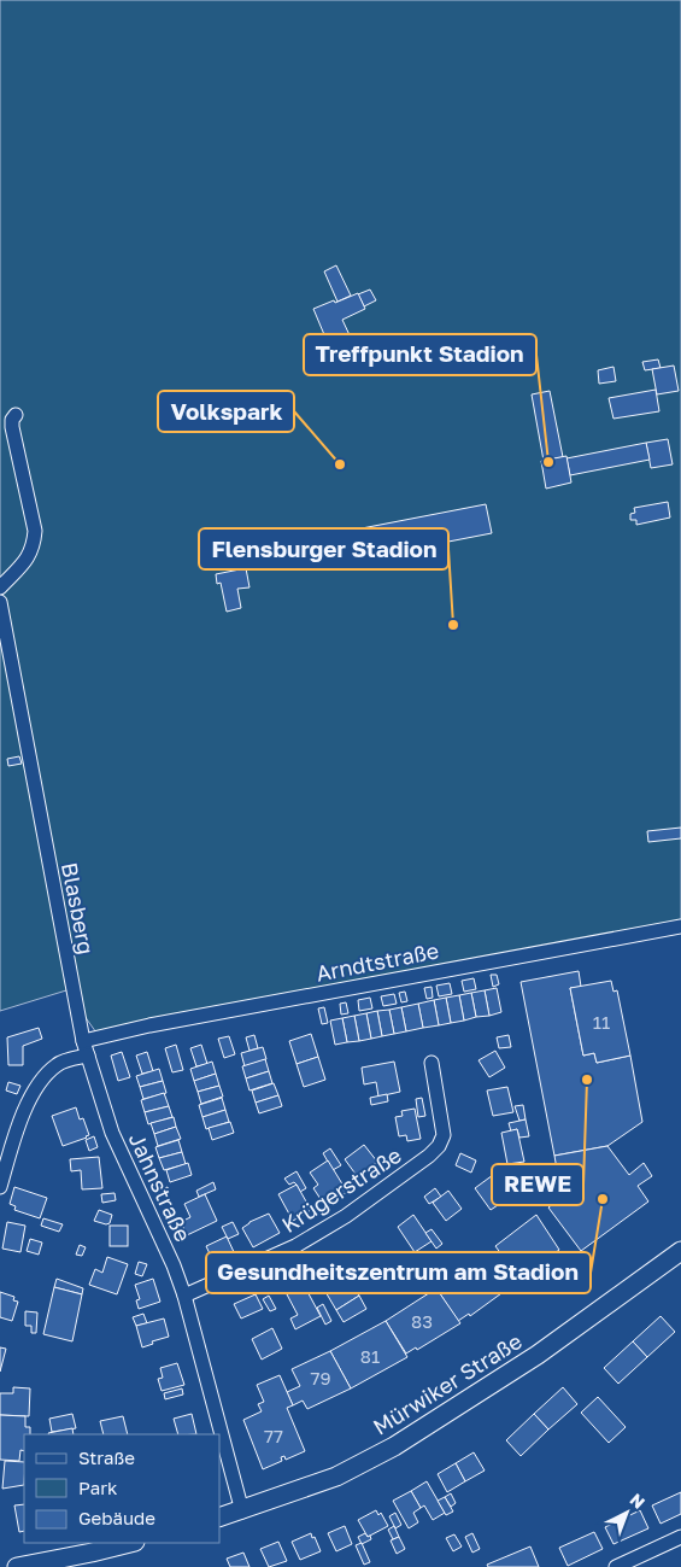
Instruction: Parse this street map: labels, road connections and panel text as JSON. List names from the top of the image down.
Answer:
{
  "streets": {
    "main road": ["Mürwiker Straße"],
    "street": [
      "Blasberg",
      "Arndtstraße",
      "Jahnstraße",
      "Krügerstraße"
    ]
  },
  "crossings": [
    ["Blasberg", "Arndtstraße"],
    ["Blasberg", "Jahnstraße"],
    ["Jahnstraße", "Krügerstraße"],
    ["Jahnstraße", "Mürwiker Straße"]
  ],
  "places": [
    "Treffpunkt Stadion",
    "Volkspark",
    "Flensburger Stadion",
    "REWE",
    "Gesundheitszentrum am Stadion"
  ],
  "house_numbers": [
    "11",
    "83",
    "81",
    "79",
    "77"
  ],
  "legend": ["Straße", "Park", "Gebäude"],
  "north": "top right"
}
